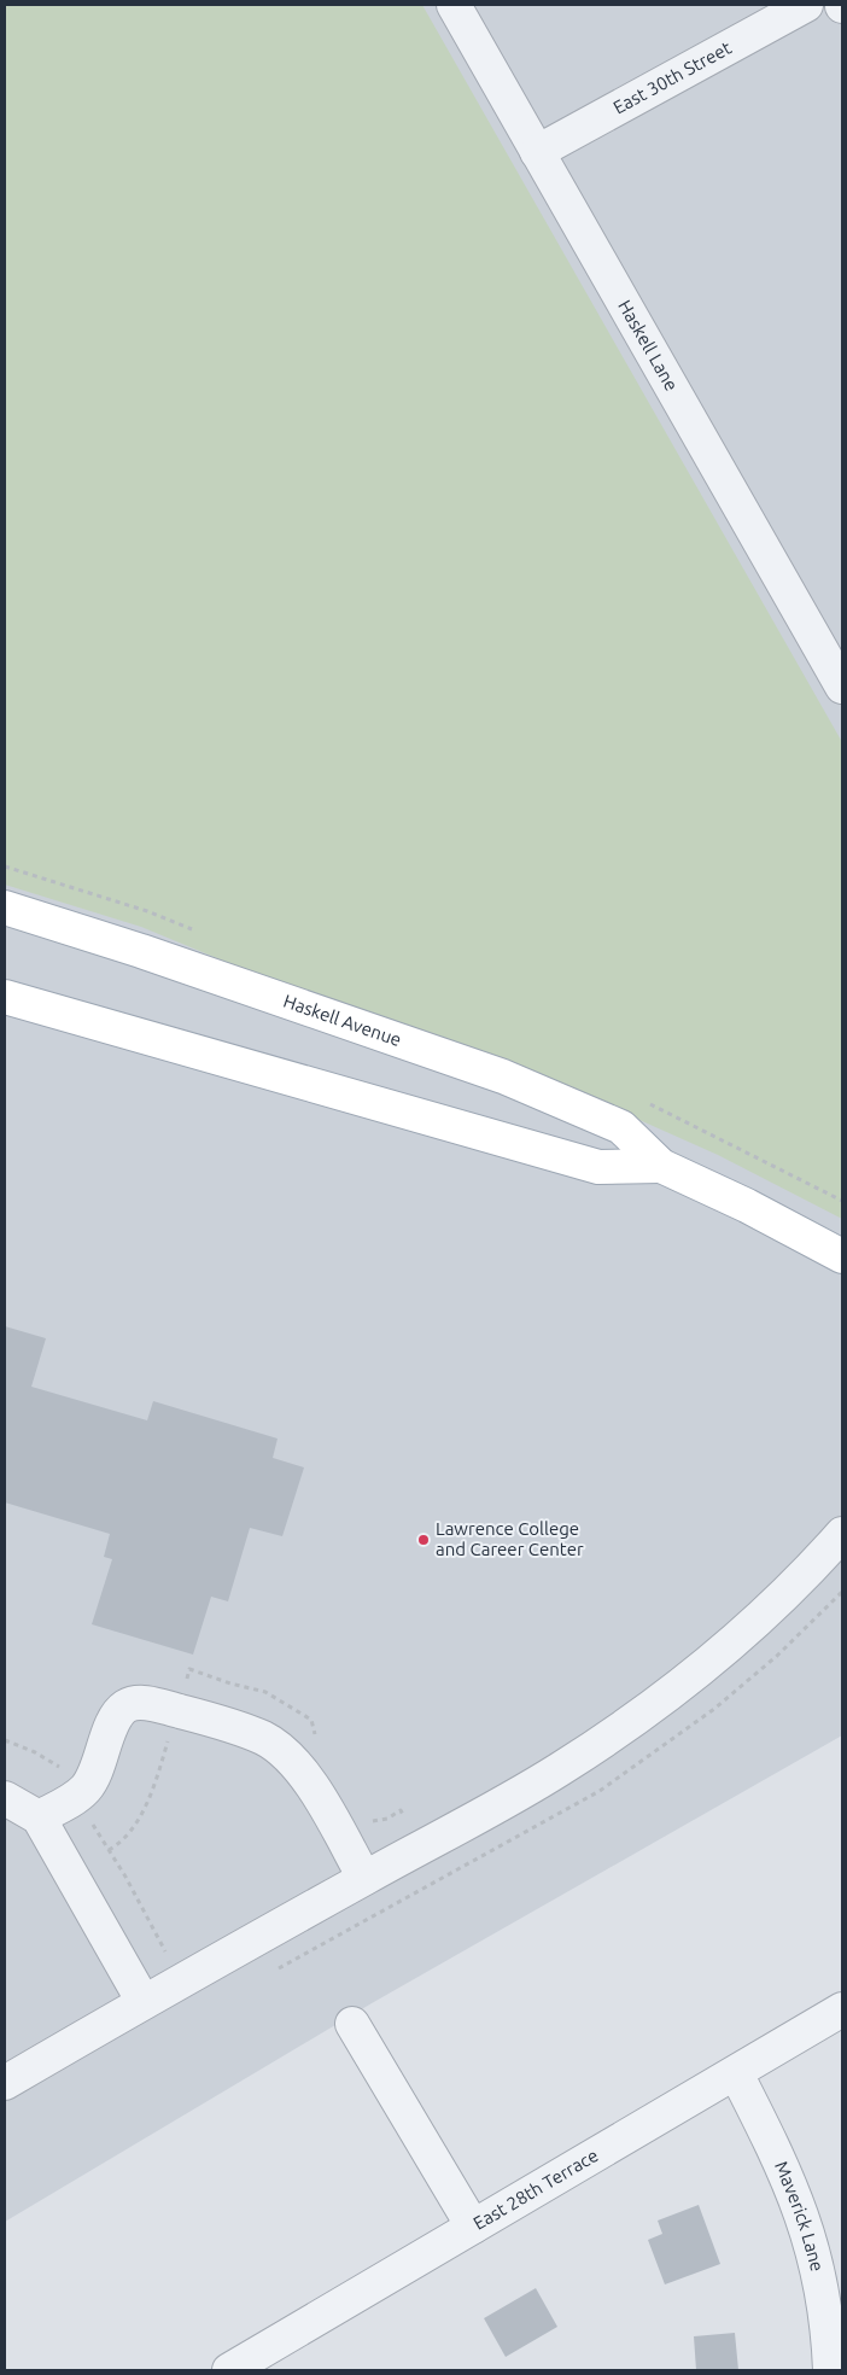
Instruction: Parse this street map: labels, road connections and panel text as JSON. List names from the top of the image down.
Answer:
{
  "streets": {
    "main road": ["Haskell Avenue"],
    "street": [
      "East 30th Street",
      "Haskell Lane",
      "East 28th Terrace",
      "Maverick Lane"
    ]
  },
  "crossings": [
    ["East 30th Street", "Haskell Lane"],
    ["East 28th Terrace", "Maverick Lane"]
  ],
  "places": ["Lawrence College and Career Center"]
}
